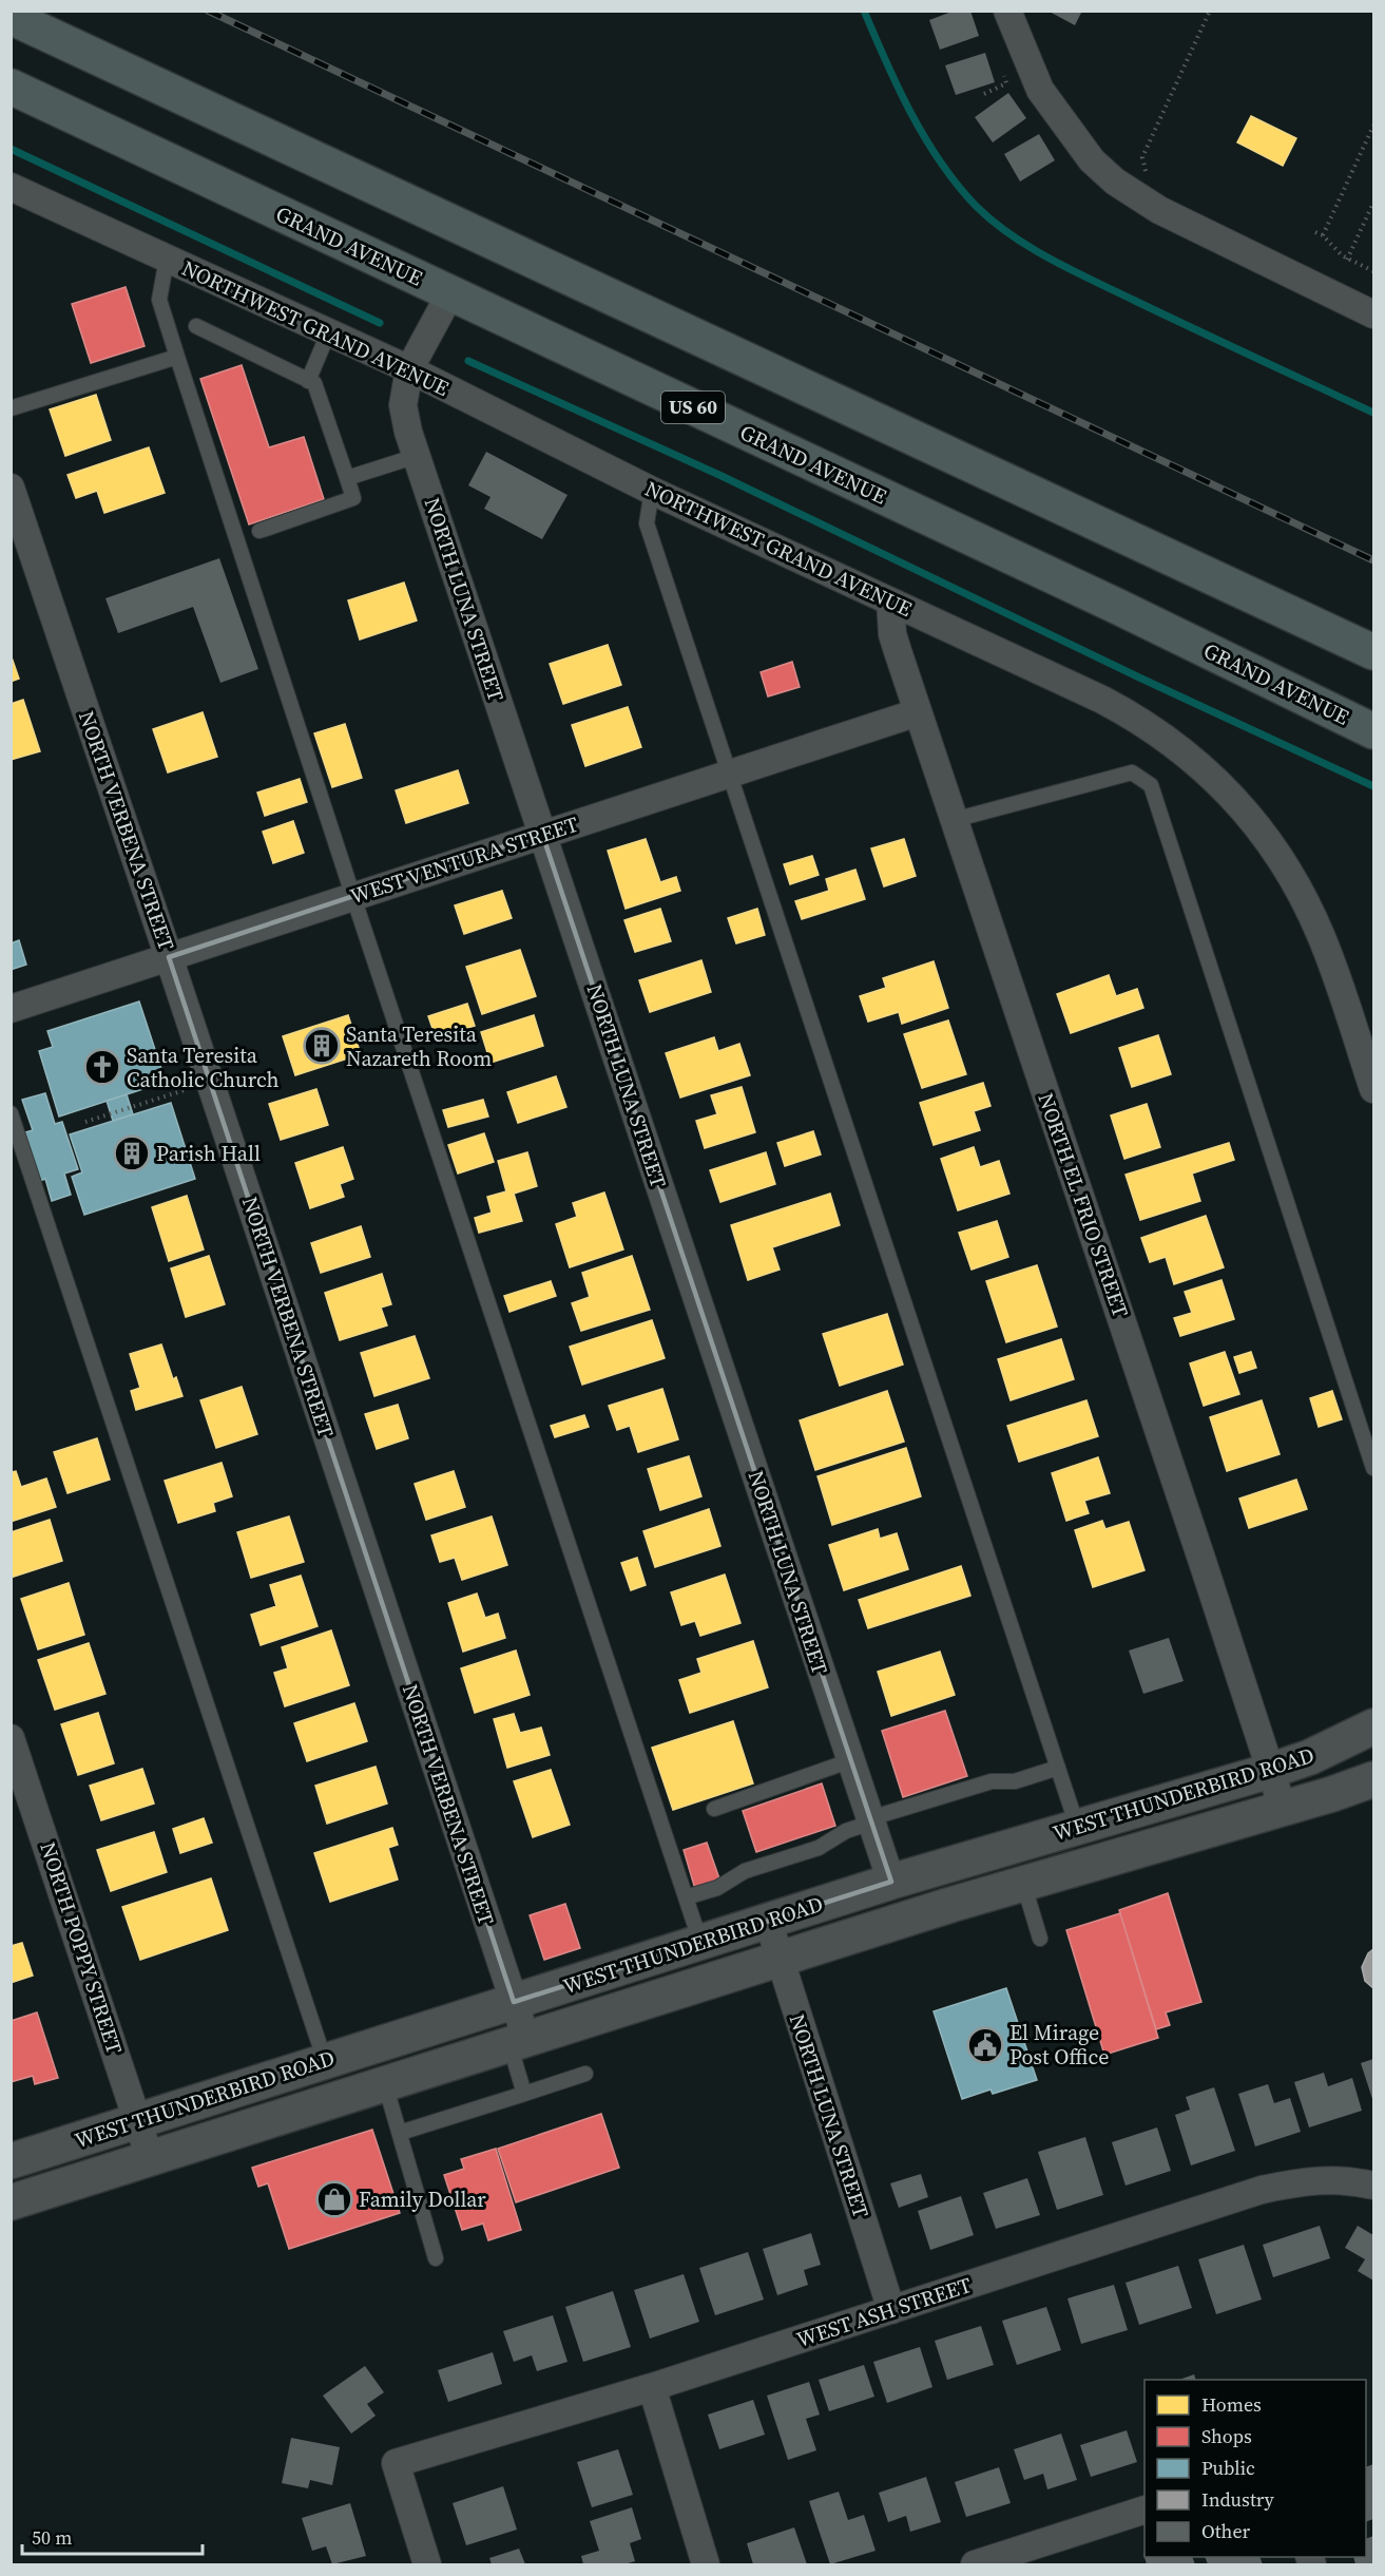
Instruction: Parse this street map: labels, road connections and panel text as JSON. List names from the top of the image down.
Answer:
{
  "streets": {
    "highway": ["GRAND AVENUE", "US 60"],
    "main road": ["WEST THUNDERBIRD ROAD"],
    "street": [
      "NORTHWEST GRAND AVENUE",
      "NORTH LUNA STREET",
      "NORTH VERBENA STREET",
      "WEST VENTURA STREET",
      "NORTH EL FRIO STREET",
      "NORTH POPPY STREET",
      "WEST ASH STREET"
    ]
  },
  "crossings": [
    ["GRAND AVENUE", "NORTH LUNA STREET"],
    ["NORTHWEST GRAND AVENUE", "NORTH LUNA STREET"],
    ["NORTHWEST GRAND AVENUE", "NORTH EL FRIO STREET"],
    ["NORTH LUNA STREET", "WEST VENTURA STREET"],
    ["NORTH LUNA STREET", "WEST THUNDERBIRD ROAD"],
    ["NORTH LUNA STREET", "WEST ASH STREET"],
    ["NORTH VERBENA STREET", "WEST VENTURA STREET"],
    ["NORTH VERBENA STREET", "WEST THUNDERBIRD ROAD"],
    ["WEST VENTURA STREET", "NORTH EL FRIO STREET"],
    ["NORTH EL FRIO STREET", "WEST THUNDERBIRD ROAD"],
    ["WEST THUNDERBIRD ROAD", "NORTH POPPY STREET"]
  ],
  "places": {
    "building": ["Santa Teresita Nazareth Room", "Parish Hall"],
    "church": ["Santa Teresita Catholic Church"],
    "public building": ["El Mirage Post Office"],
    "shop": ["Family Dollar"]
  },
  "legend": [
    "Homes",
    "Shops",
    "Public",
    "Industry",
    "Other"
  ],
  "scale_bar": "50 m"
}
